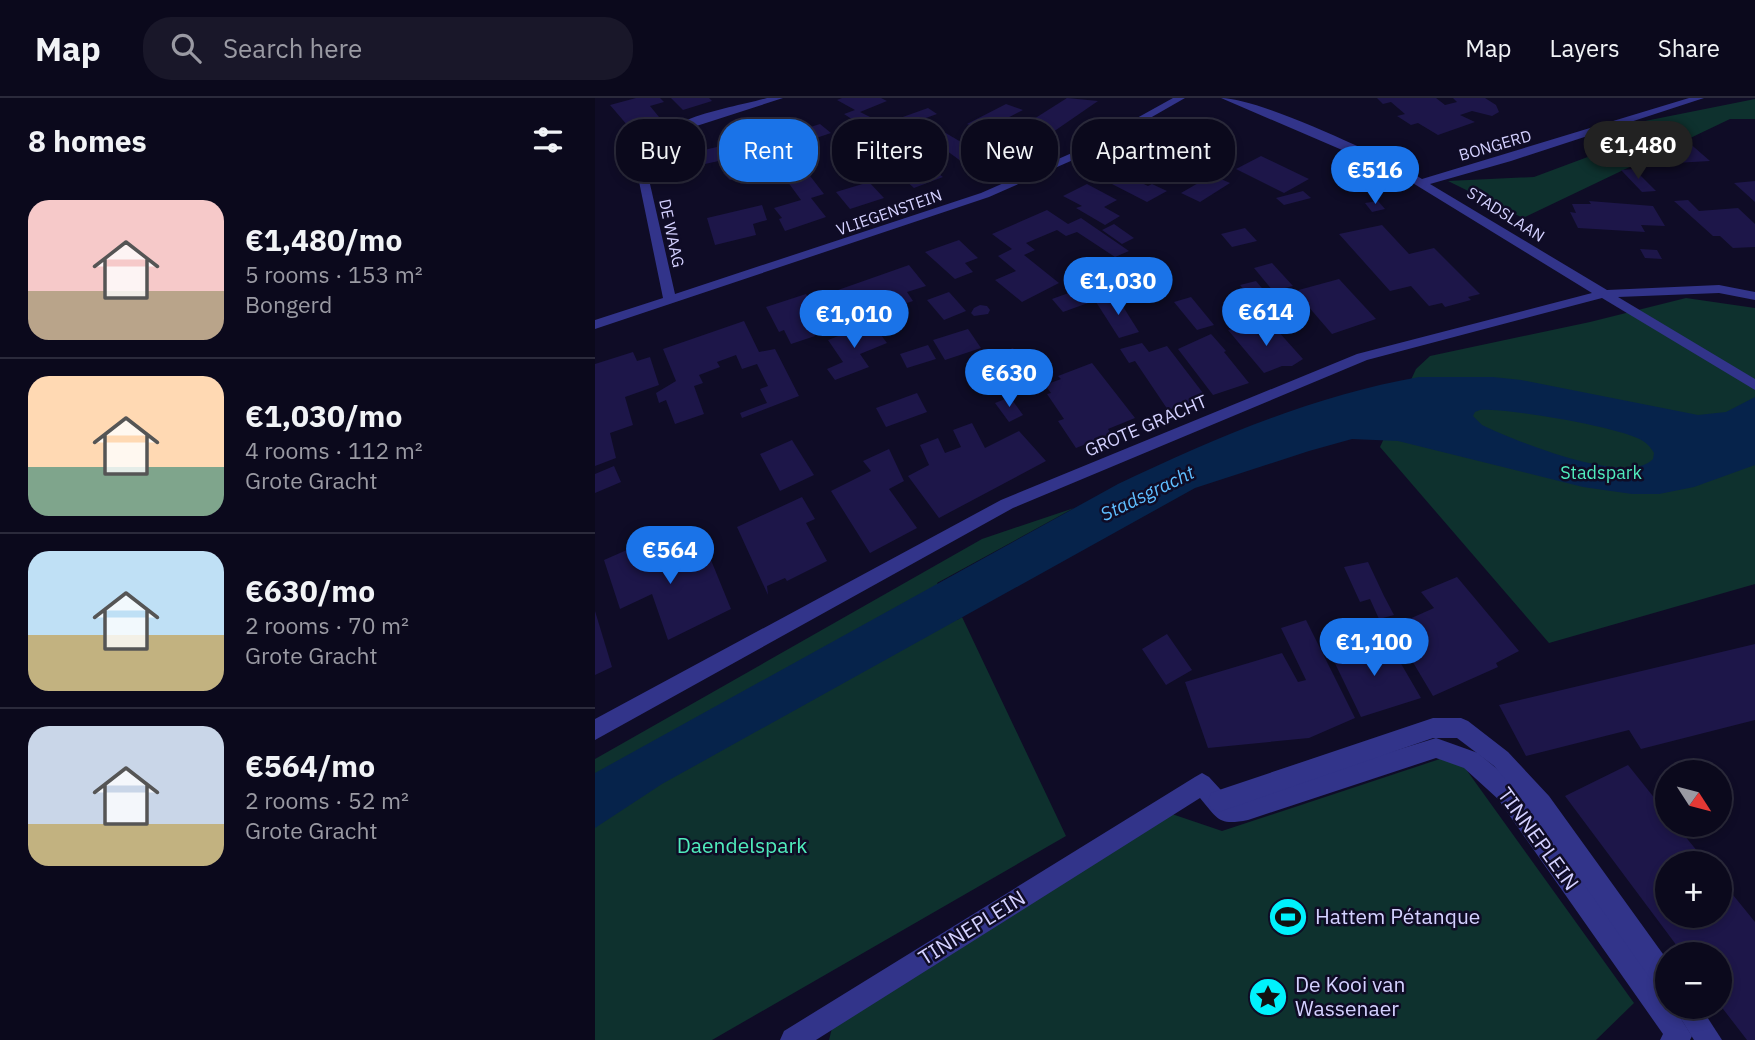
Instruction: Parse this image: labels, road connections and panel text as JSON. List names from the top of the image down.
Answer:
{
  "streets": {
    "street": [
      "BONGERD",
      "VLIEGENSTEIN",
      "STADSLAAN",
      "DE WAAG",
      "GROTE GRACHT",
      "TINNEPLEIN"
    ]
  },
  "crossings": [
    ["BONGERD", "STADSLAAN"],
    ["VLIEGENSTEIN", "DE WAAG"],
    ["STADSLAAN", "GROTE GRACHT"]
  ],
  "water": ["Stadsgracht"],
  "parks": ["Stadspark", "Daendelspark"],
  "places": {
    "sports": ["Hattem Pétanque"],
    "place": ["De Kooi van Wassenaer"]
  },
  "north": "bottom right",
  "page": {
    "header": "Map",
    "search": "Search here",
    "nav": ["Map", "Layers", "Share"],
    "heading": "8 homes",
    "chip": [
      "Buy",
      "Rent",
      "Filters",
      "New",
      "Apartment"
    ],
    "price": [
      "€1,480",
      "€516",
      "€1,030",
      "€614",
      "€1,010",
      "€630",
      "€564",
      "€1,100"
    ],
    "list": [
      {
        "name": "€1,480/mo",
        "note": "5 rooms · 153 m² · Bongerd"
      },
      {
        "name": "€1,030/mo",
        "note": "4 rooms · 112 m² · Grote Gracht"
      },
      {
        "name": "€630/mo",
        "note": "2 rooms · 70 m² · Grote Gracht"
      },
      {
        "name": "€564/mo",
        "note": "2 rooms · 52 m² · Grote Gracht"
      }
    ],
    "map_buttons": ["+", "−"]
  }
}
